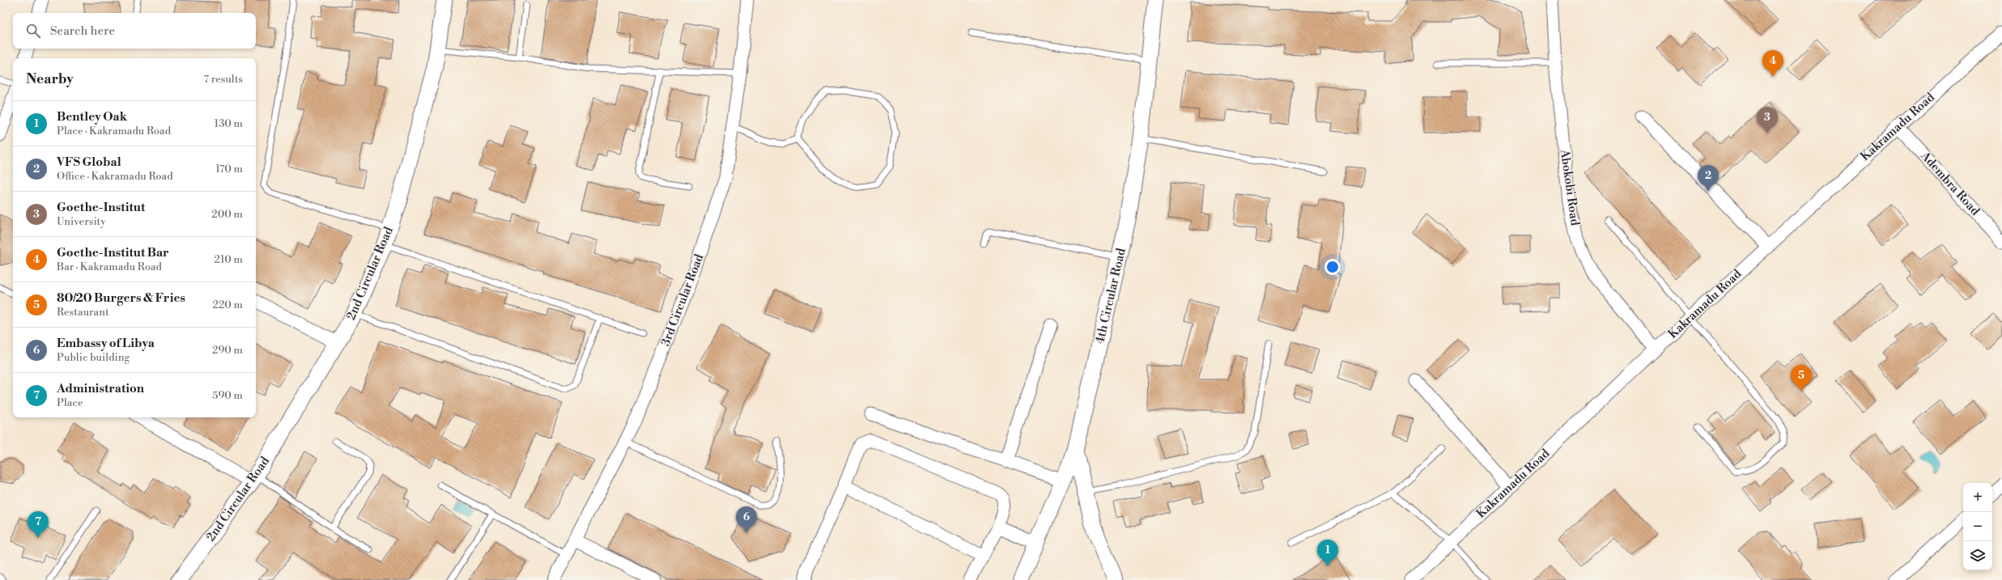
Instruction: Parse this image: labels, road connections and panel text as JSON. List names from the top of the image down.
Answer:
{
  "streets": {
    "street": [
      "Kakramadu Road",
      "Adembra Road",
      "Abokobi Road",
      "2nd Circular Road",
      "4th Circular Road",
      "3rd Circular Road"
    ]
  },
  "crossings": [
    ["Kakramadu Road", "Adembra Road"],
    ["Kakramadu Road", "Abokobi Road"]
  ],
  "page": {
    "search": "Search here",
    "pins": [
      "4",
      "3",
      "2",
      "5",
      "6",
      "7",
      "1"
    ],
    "heading": ["Nearby", "7 results"],
    "list": [
      {
        "mark": "1",
        "name": "Bentley Oak",
        "note": "Place · Kakramadu Road",
        "value": "130 m"
      },
      {
        "mark": "2",
        "name": "VFS Global",
        "note": "Office · Kakramadu Road",
        "value": "170 m"
      },
      {
        "mark": "3",
        "name": "Goethe-Institut",
        "note": "University",
        "value": "200 m"
      },
      {
        "mark": "4",
        "name": "Goethe-Institut Bar",
        "note": "Bar · Kakramadu Road",
        "value": "210 m"
      },
      {
        "mark": "5",
        "name": "80/20 Burgers & Fries",
        "note": "Restaurant",
        "value": "220 m"
      },
      {
        "mark": "6",
        "name": "Embassy of Libya",
        "note": "Public building",
        "value": "290 m"
      },
      {
        "mark": "7",
        "name": "Administration",
        "note": "Place",
        "value": "590 m"
      }
    ],
    "map_buttons": ["+", "−"]
  }
}
